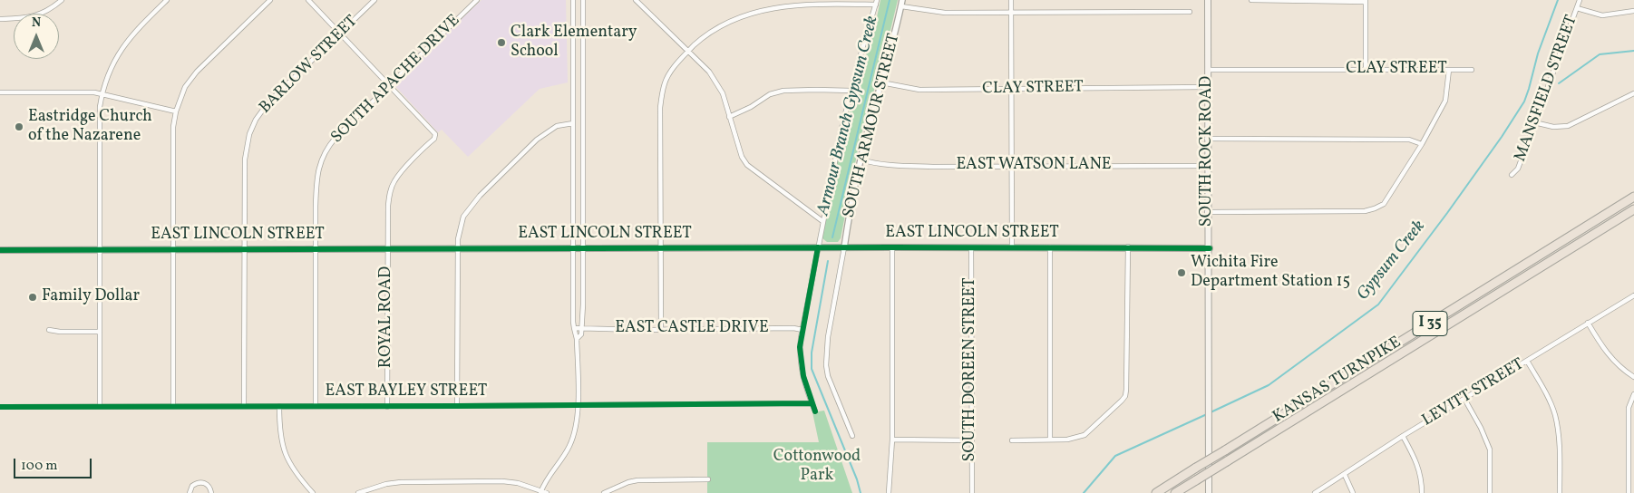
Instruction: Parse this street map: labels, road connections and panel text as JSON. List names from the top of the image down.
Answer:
{
  "streets": {
    "highway": ["I 35", "KANSAS TURNPIKE"],
    "main road": ["SOUTH ROCK ROAD"],
    "street": [
      "BARLOW STREET",
      "CLAY STREET",
      "SOUTH APACHE DRIVE",
      "MANSFIELD STREET",
      "SOUTH ARMOUR STREET",
      "EAST WATSON LANE",
      "EAST LINCOLN STREET",
      "ROYAL ROAD",
      "EAST CASTLE DRIVE",
      "SOUTH DOREEN STREET",
      "EAST BAYLEY STREET",
      "LEVITT STREET"
    ]
  },
  "crossings": [
    ["BARLOW STREET", "EAST LINCOLN STREET"],
    ["BARLOW STREET", "EAST BAYLEY STREET"],
    ["CLAY STREET", "SOUTH ARMOUR STREET"],
    ["CLAY STREET", "SOUTH ROCK ROAD"],
    ["SOUTH APACHE DRIVE", "EAST LINCOLN STREET"],
    ["SOUTH APACHE DRIVE", "ROYAL ROAD"],
    ["SOUTH APACHE DRIVE", "EAST BAYLEY STREET"],
    ["SOUTH ARMOUR STREET", "EAST WATSON LANE"],
    ["SOUTH ARMOUR STREET", "EAST LINCOLN STREET"],
    ["SOUTH ARMOUR STREET", "EAST CASTLE DRIVE"],
    ["SOUTH ARMOUR STREET", "EAST BAYLEY STREET"],
    ["SOUTH ROCK ROAD", "EAST WATSON LANE"],
    ["SOUTH ROCK ROAD", "EAST LINCOLN STREET"],
    ["EAST LINCOLN STREET", "ROYAL ROAD"],
    ["EAST LINCOLN STREET", "SOUTH DOREEN STREET"],
    ["ROYAL ROAD", "EAST BAYLEY STREET"]
  ],
  "water": ["Armour Branch Gypsum Creek", "Gypsum Creek"],
  "parks": ["Cottonwood Park"],
  "places": [
    "Clark Elementary School",
    "Eastridge Church of the Nazarene",
    "Wichita Fire Department Station 15",
    "Family Dollar"
  ],
  "scale_bar": "100 m",
  "north": "top"
}
